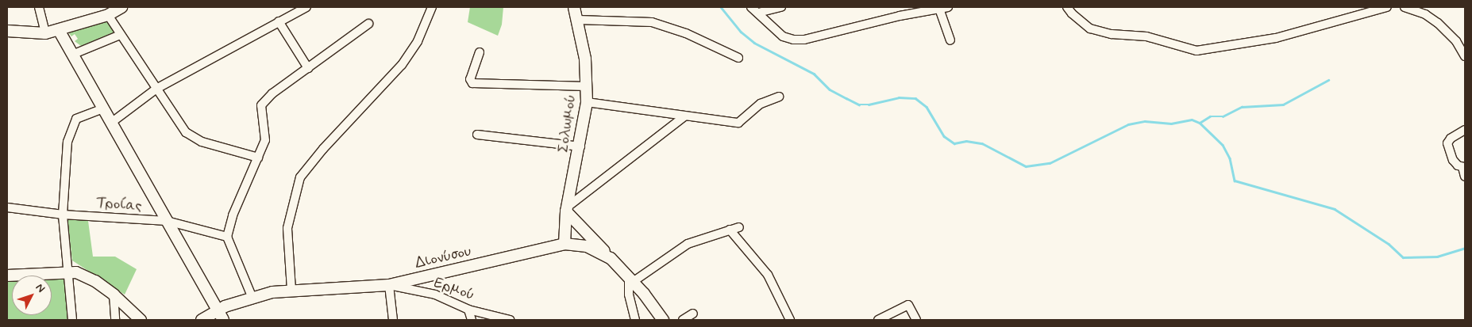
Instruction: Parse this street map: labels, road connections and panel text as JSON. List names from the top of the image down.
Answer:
{
  "streets": {
    "street": [
      "Σολωμού",
      "Τροίας",
      "Διονύσου",
      "Ερμού"
    ]
  },
  "crossings": [
    ["Σολωμού", "Διονύσου"],
    ["Διονύσου", "Ερμού"]
  ],
  "north": "top right"
}
